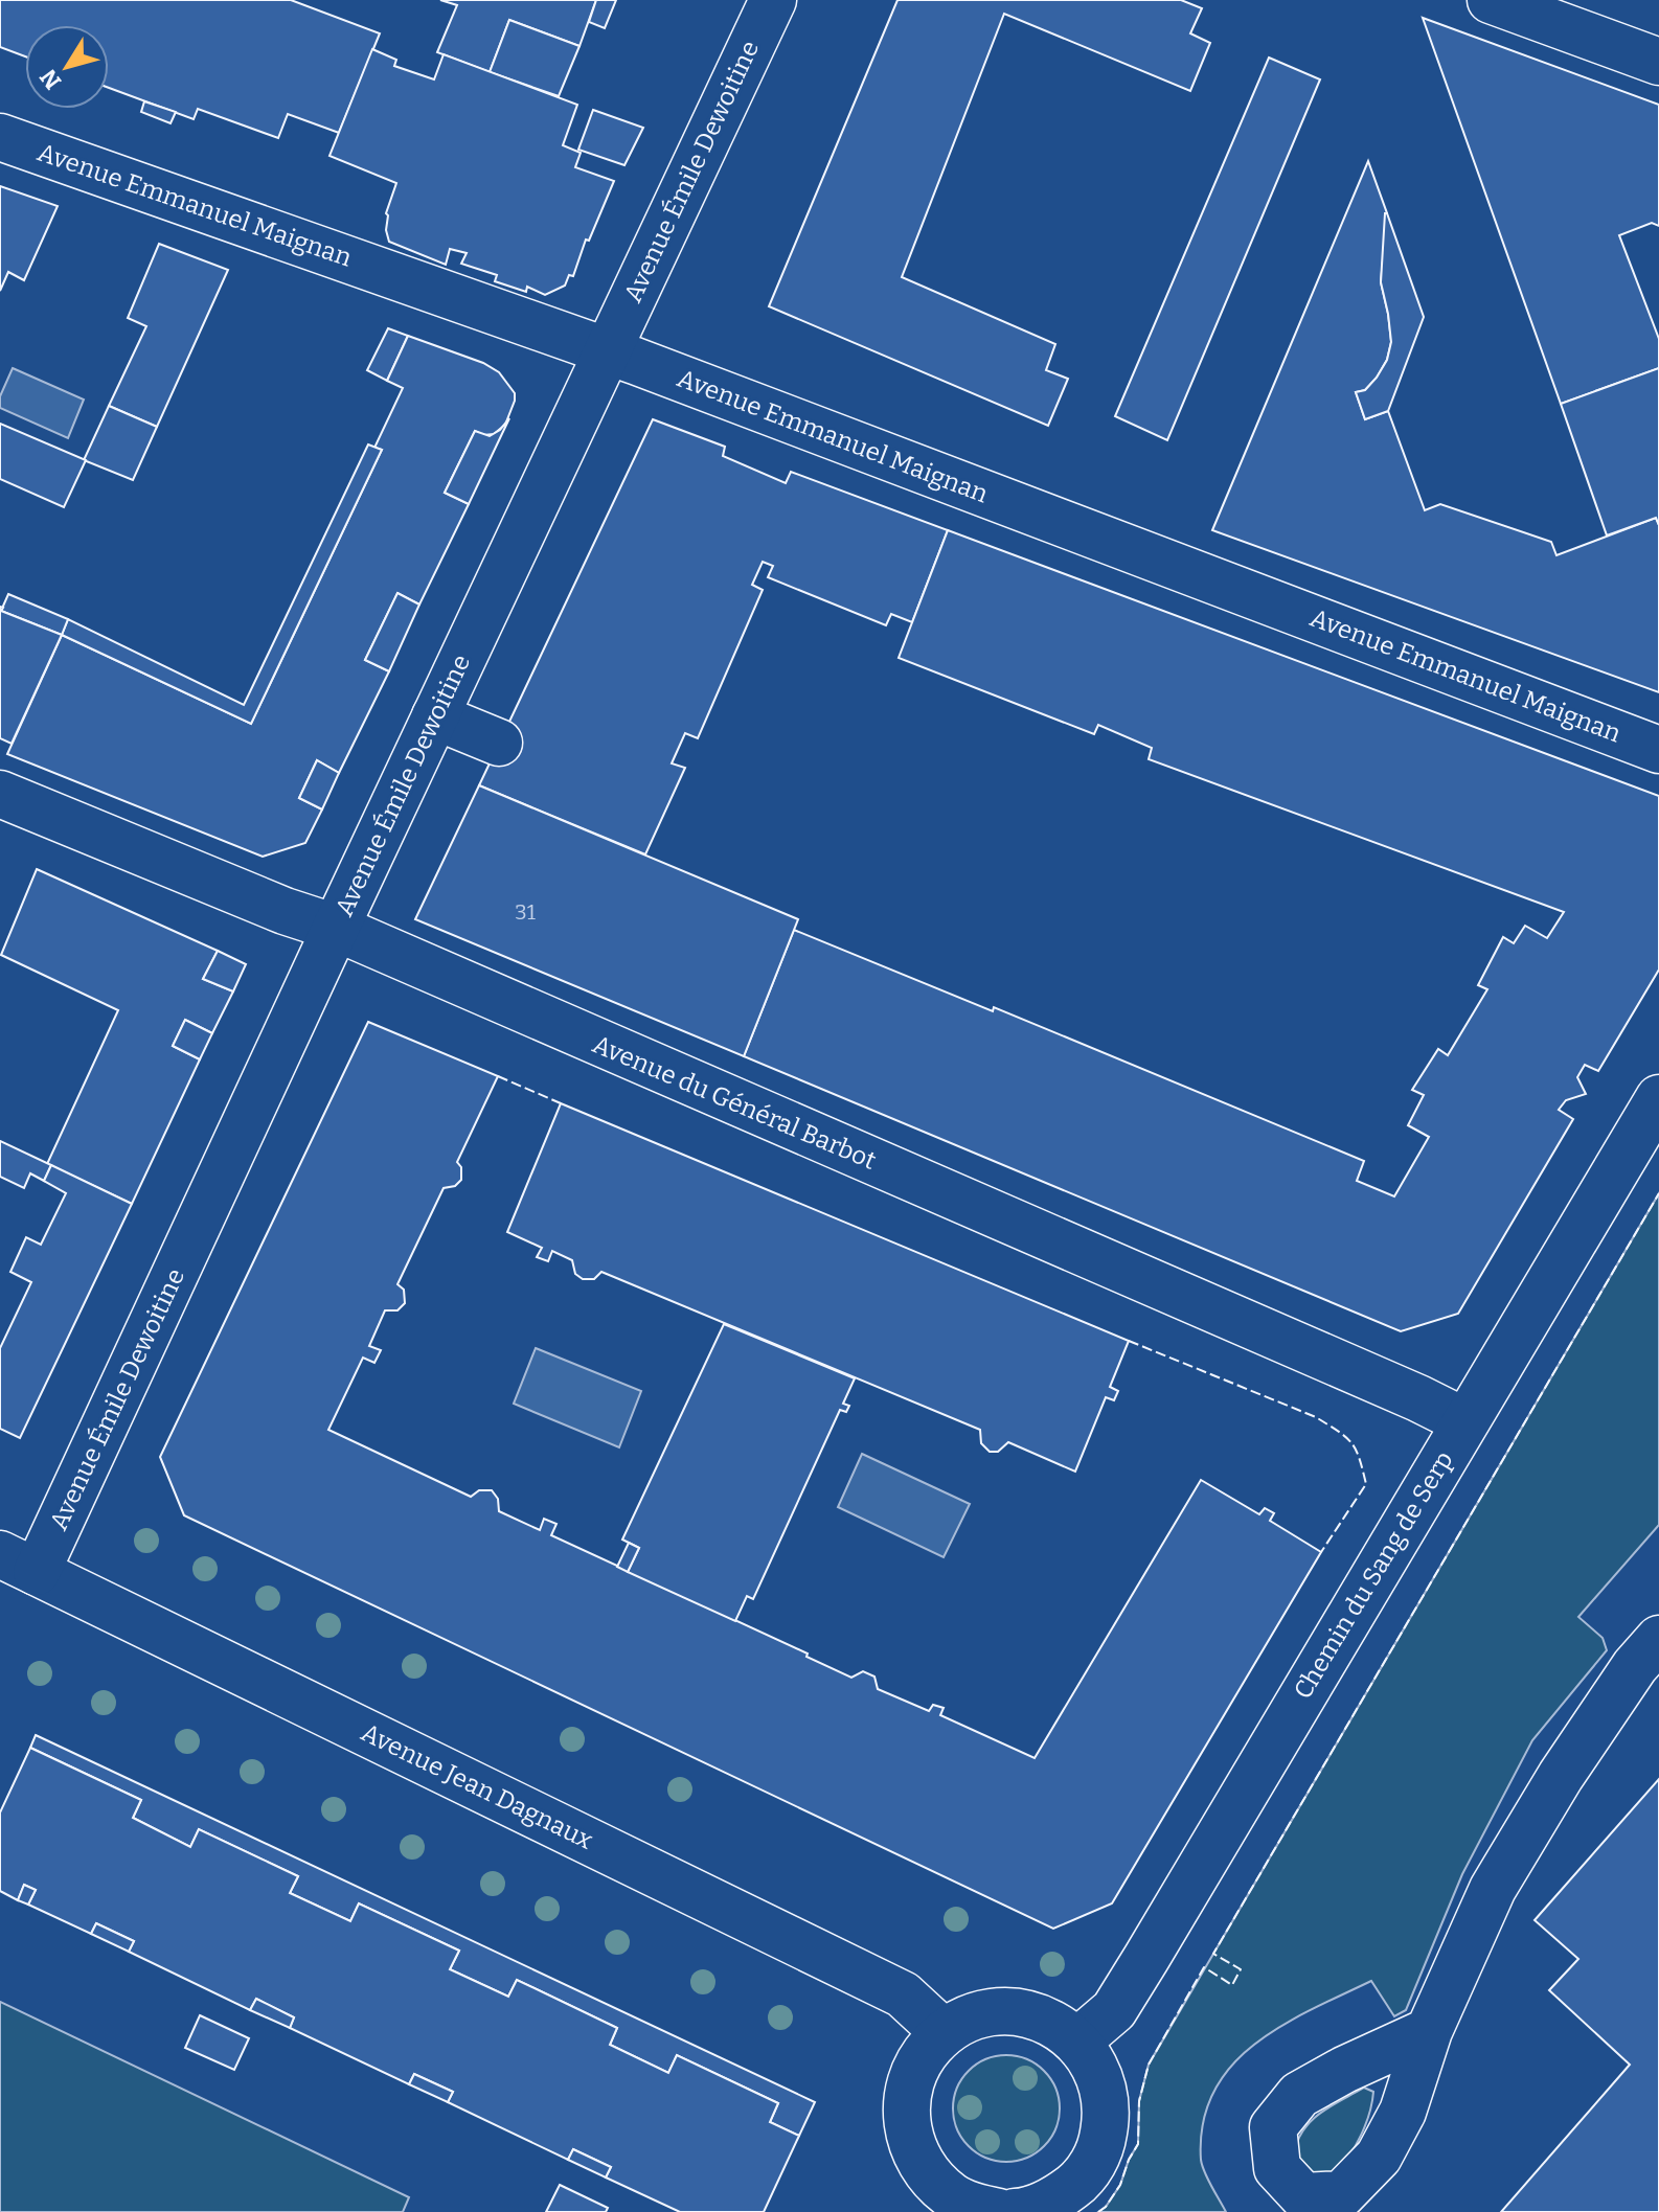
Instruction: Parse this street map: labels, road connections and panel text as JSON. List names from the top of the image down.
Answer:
{
  "streets": {
    "street": [
      "Avenue Émile Dewoitine",
      "Avenue Emmanuel Maignan",
      "Avenue du Général Barbot",
      "Chemin du Sang de Serp",
      "Avenue Jean Dagnaux"
    ]
  },
  "crossings": [
    ["Avenue Émile Dewoitine", "Avenue Emmanuel Maignan"],
    ["Avenue Émile Dewoitine", "Avenue du Général Barbot"],
    ["Avenue Émile Dewoitine", "Avenue Jean Dagnaux"],
    ["Avenue du Général Barbot", "Chemin du Sang de Serp"],
    ["Chemin du Sang de Serp", "Avenue Jean Dagnaux"]
  ],
  "house_numbers": ["31"],
  "north": "bottom left"
}
